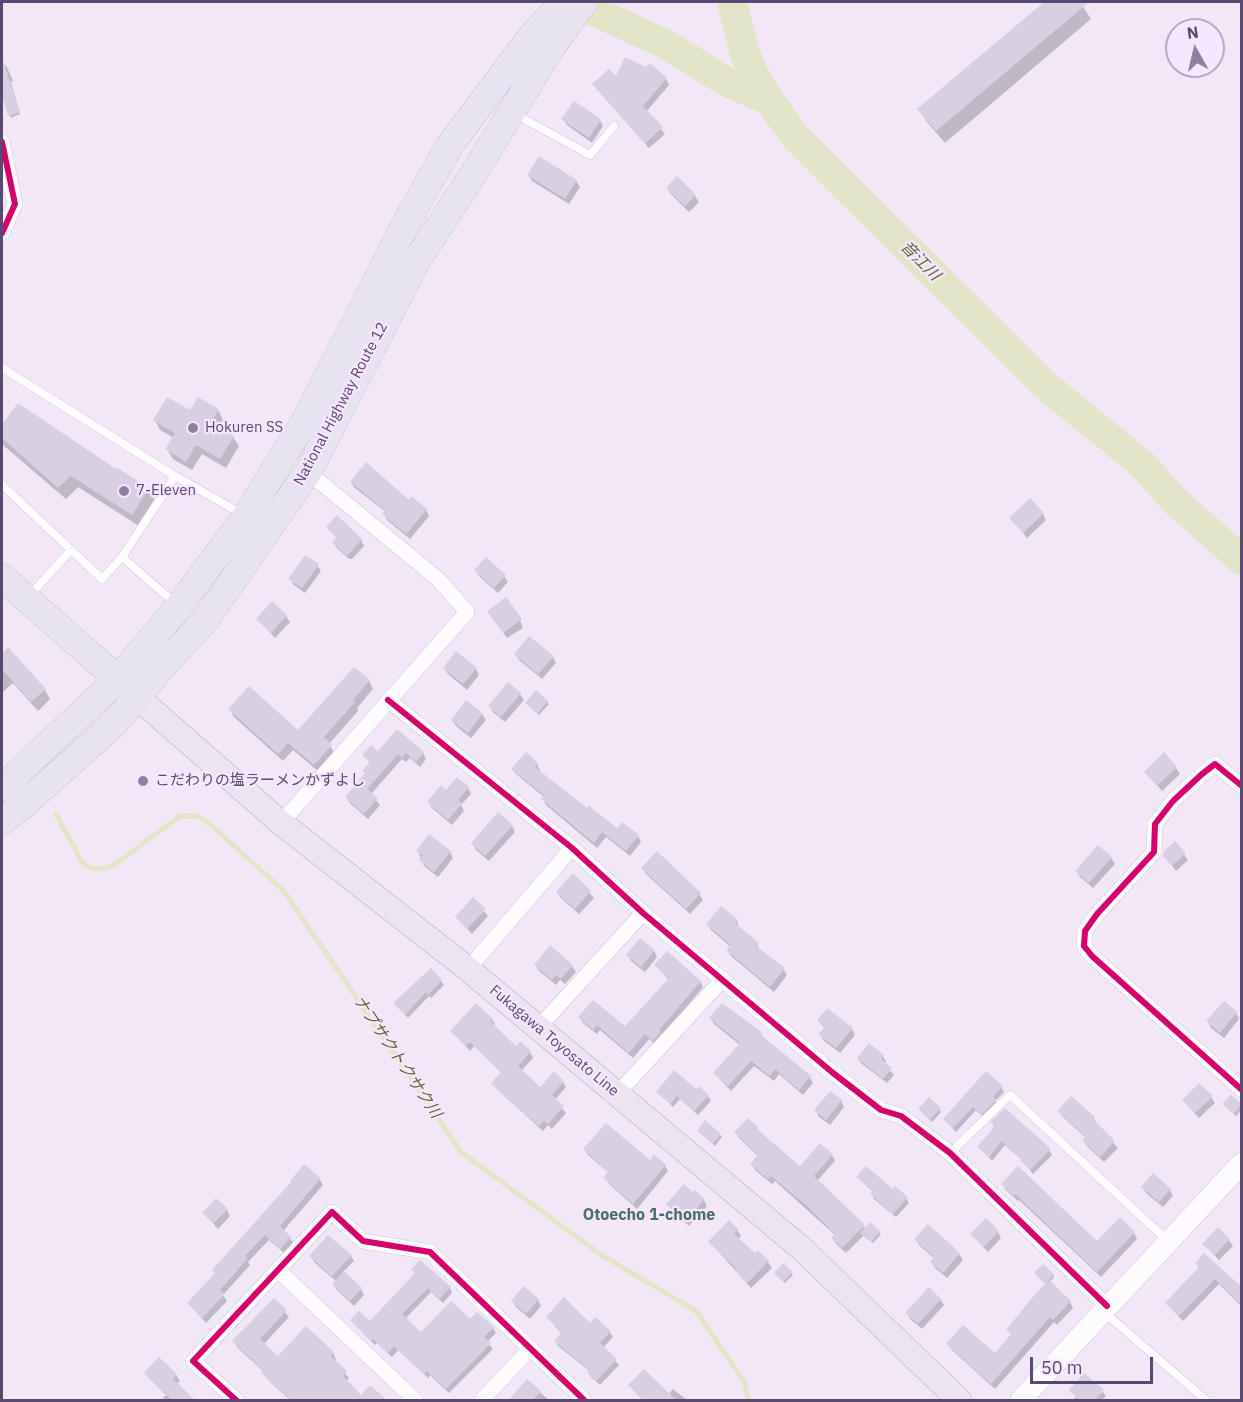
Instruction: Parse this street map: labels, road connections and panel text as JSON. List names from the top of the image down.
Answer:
{
  "streets": {
    "highway": ["National Highway Route 12"],
    "main road": ["Fukagawa Toyosato Line"]
  },
  "crossings": [
    ["National Highway Route 12", "Fukagawa Toyosato Line"]
  ],
  "districts": ["Otoecho 1-chome"],
  "water": ["音江川", "ナプサクトクサク川"],
  "places": ["Hokuren SS", "7-Eleven", "こだわりの塩ラーメンかずよし"],
  "scale_bar": "50 m",
  "north": "top"
}
